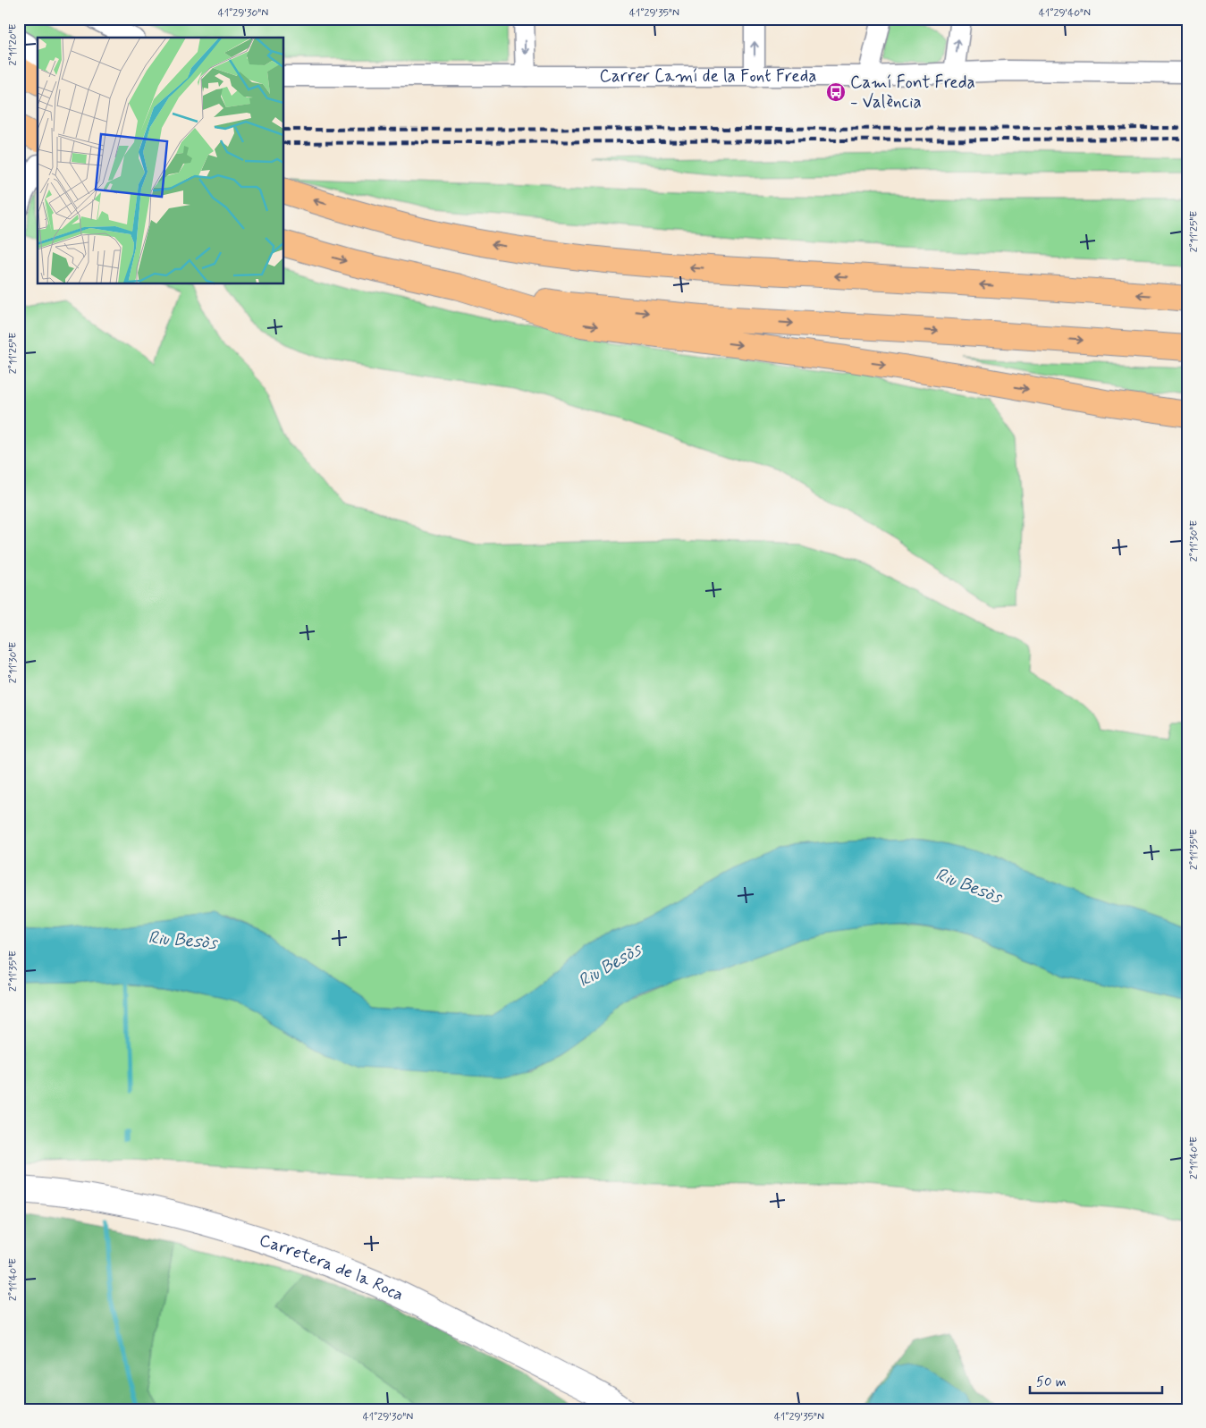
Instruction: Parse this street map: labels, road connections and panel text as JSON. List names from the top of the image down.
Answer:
{
  "streets": {
    "street": ["Carrer Camí de la Font Freda", "Carretera de la Roca"]
  },
  "water": ["Riu Besòs"],
  "places": {
    "bus stop": ["Camí Font Freda - València"]
  },
  "scale_bar": "50 m",
  "coordinates": [
    "41°29'30\"N",
    "41°29'35\"N",
    "41°29'40\"N",
    "2°11'20\"E",
    "2°11'25\"E",
    "2°11'30\"E",
    "2°11'35\"E",
    "2°11'40\"E"
  ]
}
